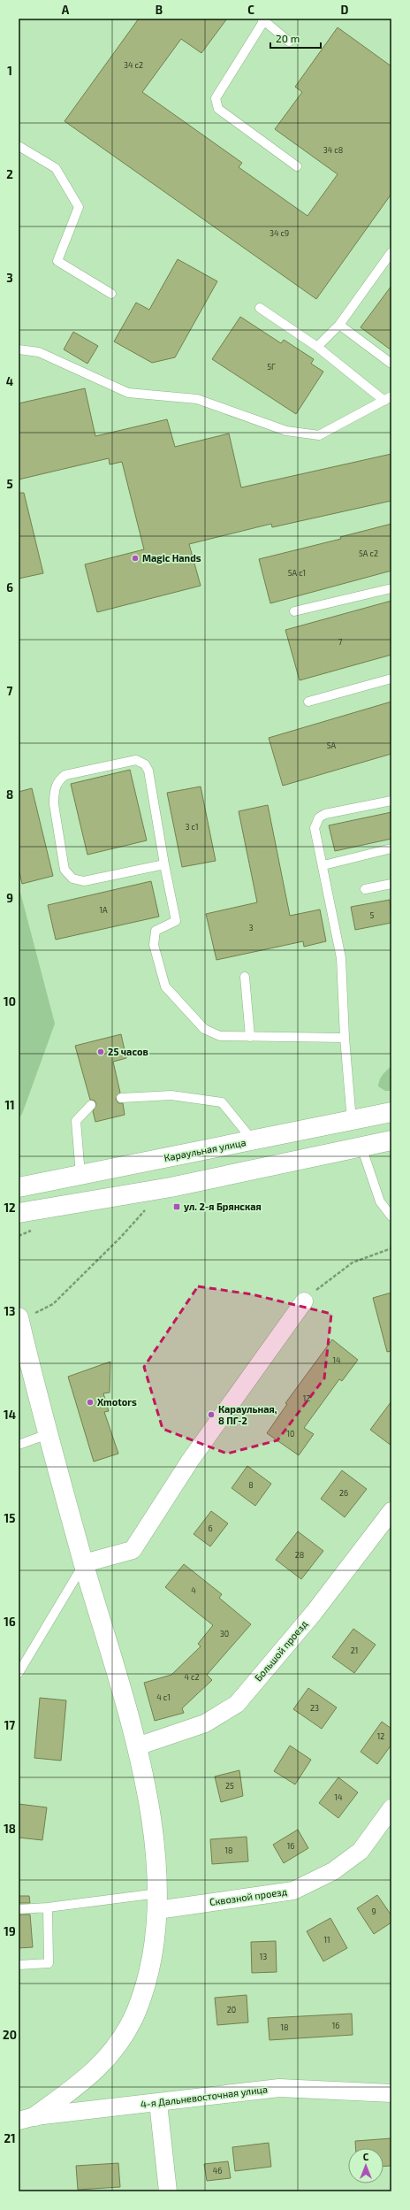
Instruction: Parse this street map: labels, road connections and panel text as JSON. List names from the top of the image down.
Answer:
{
  "streets": {
    "street": [
      "Караульная улица",
      "Большой проезд",
      "Сквозной проезд",
      "4-я Дальневосточная улица"
    ]
  },
  "places": {
    "other": [
      "Magic Hands",
      "25 часов",
      "Xmotors",
      "Караульная, 8 ПГ-2"
    ],
    "transit": ["ул. 2-я Брянская"]
  },
  "house_numbers": [
    "34 с2",
    "34 с8",
    "34 с9",
    "5Г",
    "5А с2",
    "5А с1",
    "7",
    "5А",
    "3 с1",
    "1А",
    "5",
    "3",
    "14",
    "12",
    "10",
    "8",
    "26",
    "6",
    "28",
    "4",
    "30",
    "21",
    "4 с2",
    "4 с1",
    "23",
    "12",
    "25",
    "14",
    "16",
    "18",
    "9",
    "11",
    "13",
    "20",
    "16",
    "18",
    "46"
  ],
  "scale_bar": "20 m",
  "north": "top",
  "grid": {
    "columns": [
      "A",
      "B",
      "C",
      "D"
    ],
    "rows": [
      "1",
      "2",
      "3",
      "4",
      "5",
      "6",
      "7",
      "8",
      "9",
      "10",
      "11",
      "12",
      "13",
      "14",
      "15",
      "16",
      "17",
      "18",
      "19",
      "20",
      "21"
    ]
  }
}
